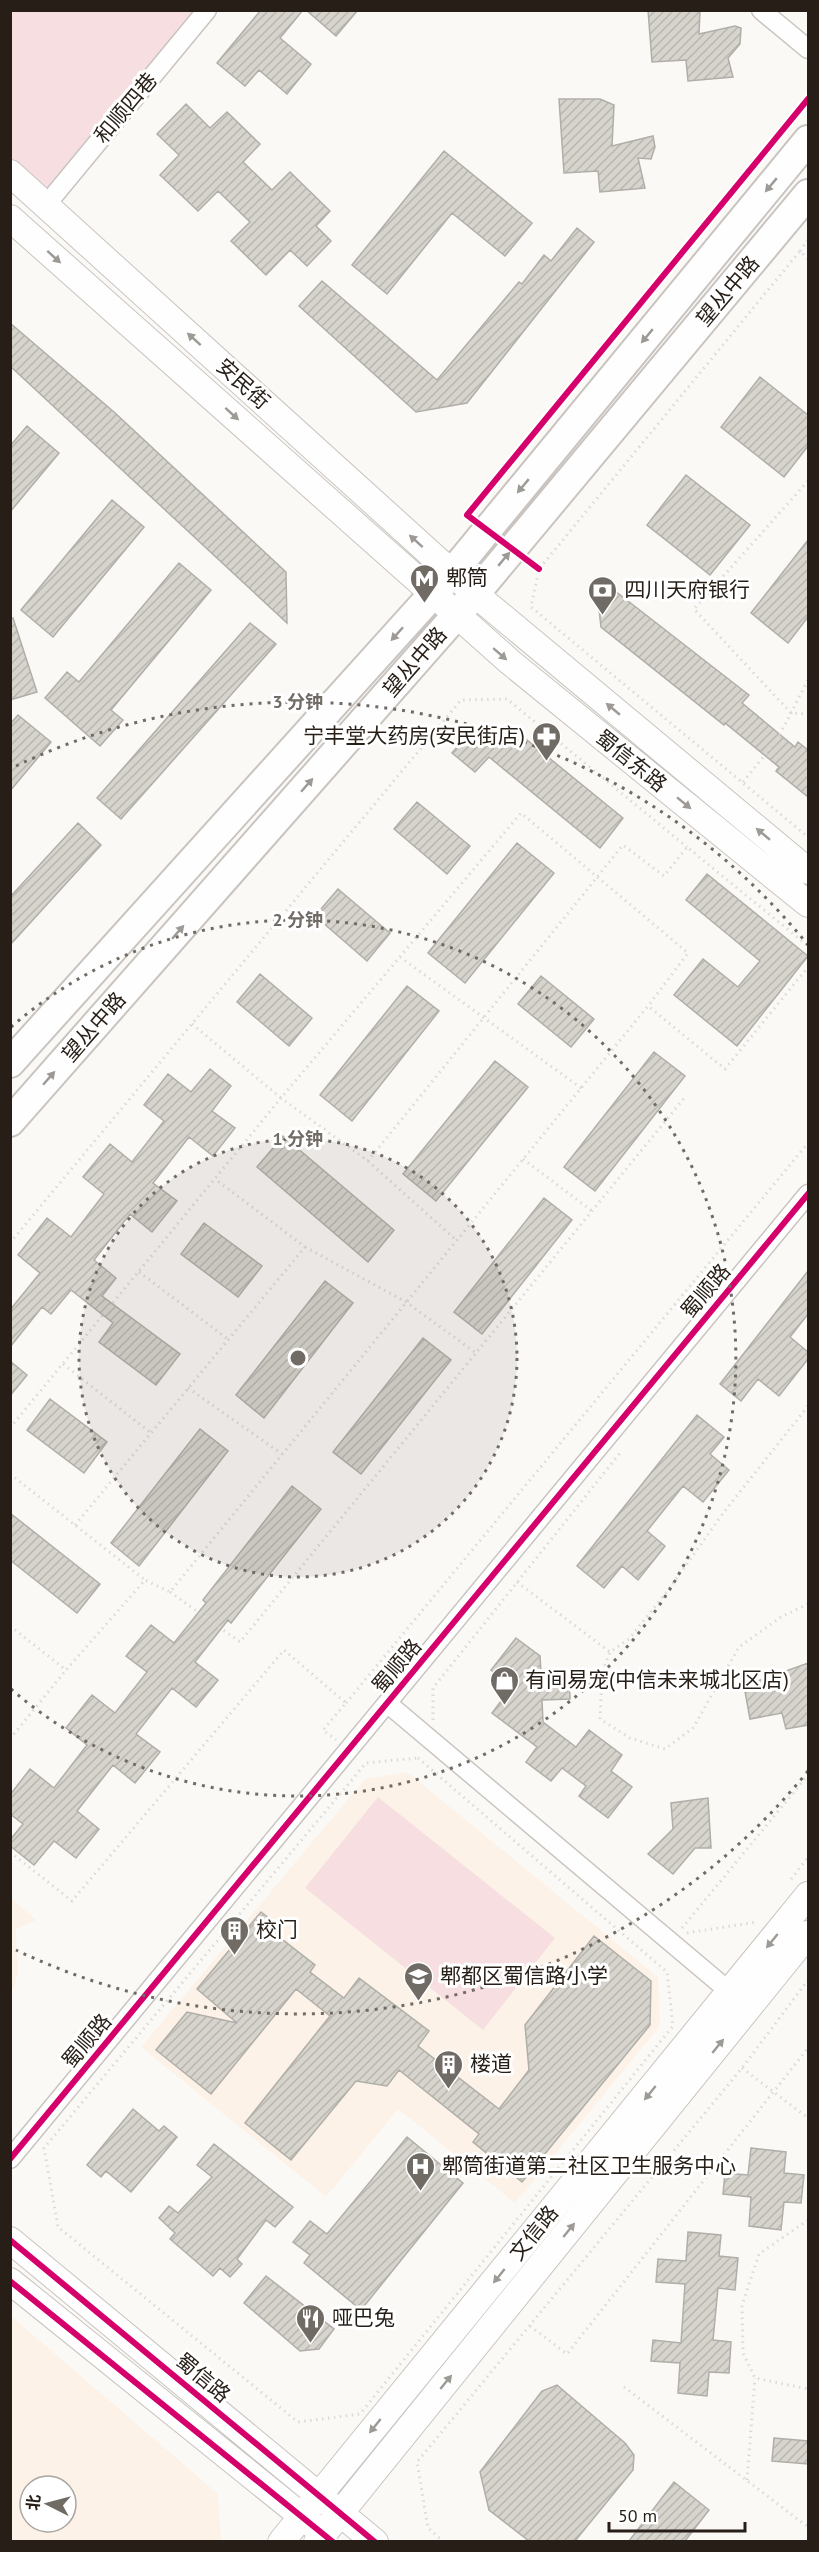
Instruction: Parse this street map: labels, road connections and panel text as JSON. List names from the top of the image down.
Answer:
{
  "streets": {
    "main road": [
      "望丛中路",
      "安民街",
      "蜀信东路",
      "文信路",
      "蜀信路"
    ],
    "street": ["和顺四巷", "蜀顺路"]
  },
  "crossings": [
    ["和顺四巷", "安民街"],
    ["望丛中路", "安民街"],
    ["望丛中路", "蜀信东路"],
    ["安民街", "蜀信东路"],
    ["文信路", "蜀信路"]
  ],
  "places": {
    "metro station": ["郫筒"],
    "bank": ["四川天府银行"],
    "pharmacy": ["宁丰堂大药房(安民街店)"],
    "shop": ["有间易宠(中信未来城北区店)"],
    "building": ["校门", "楼道"],
    "school or university": ["郫都区蜀信路小学"],
    "hospital": ["郫筒街道第二社区卫生服务中心"],
    "restaurant": ["哑巴兔"]
  },
  "scale_bar": "50 m",
  "north": "left",
  "rings": ["3 分钟", "2 分钟", "1 分钟"]
}
